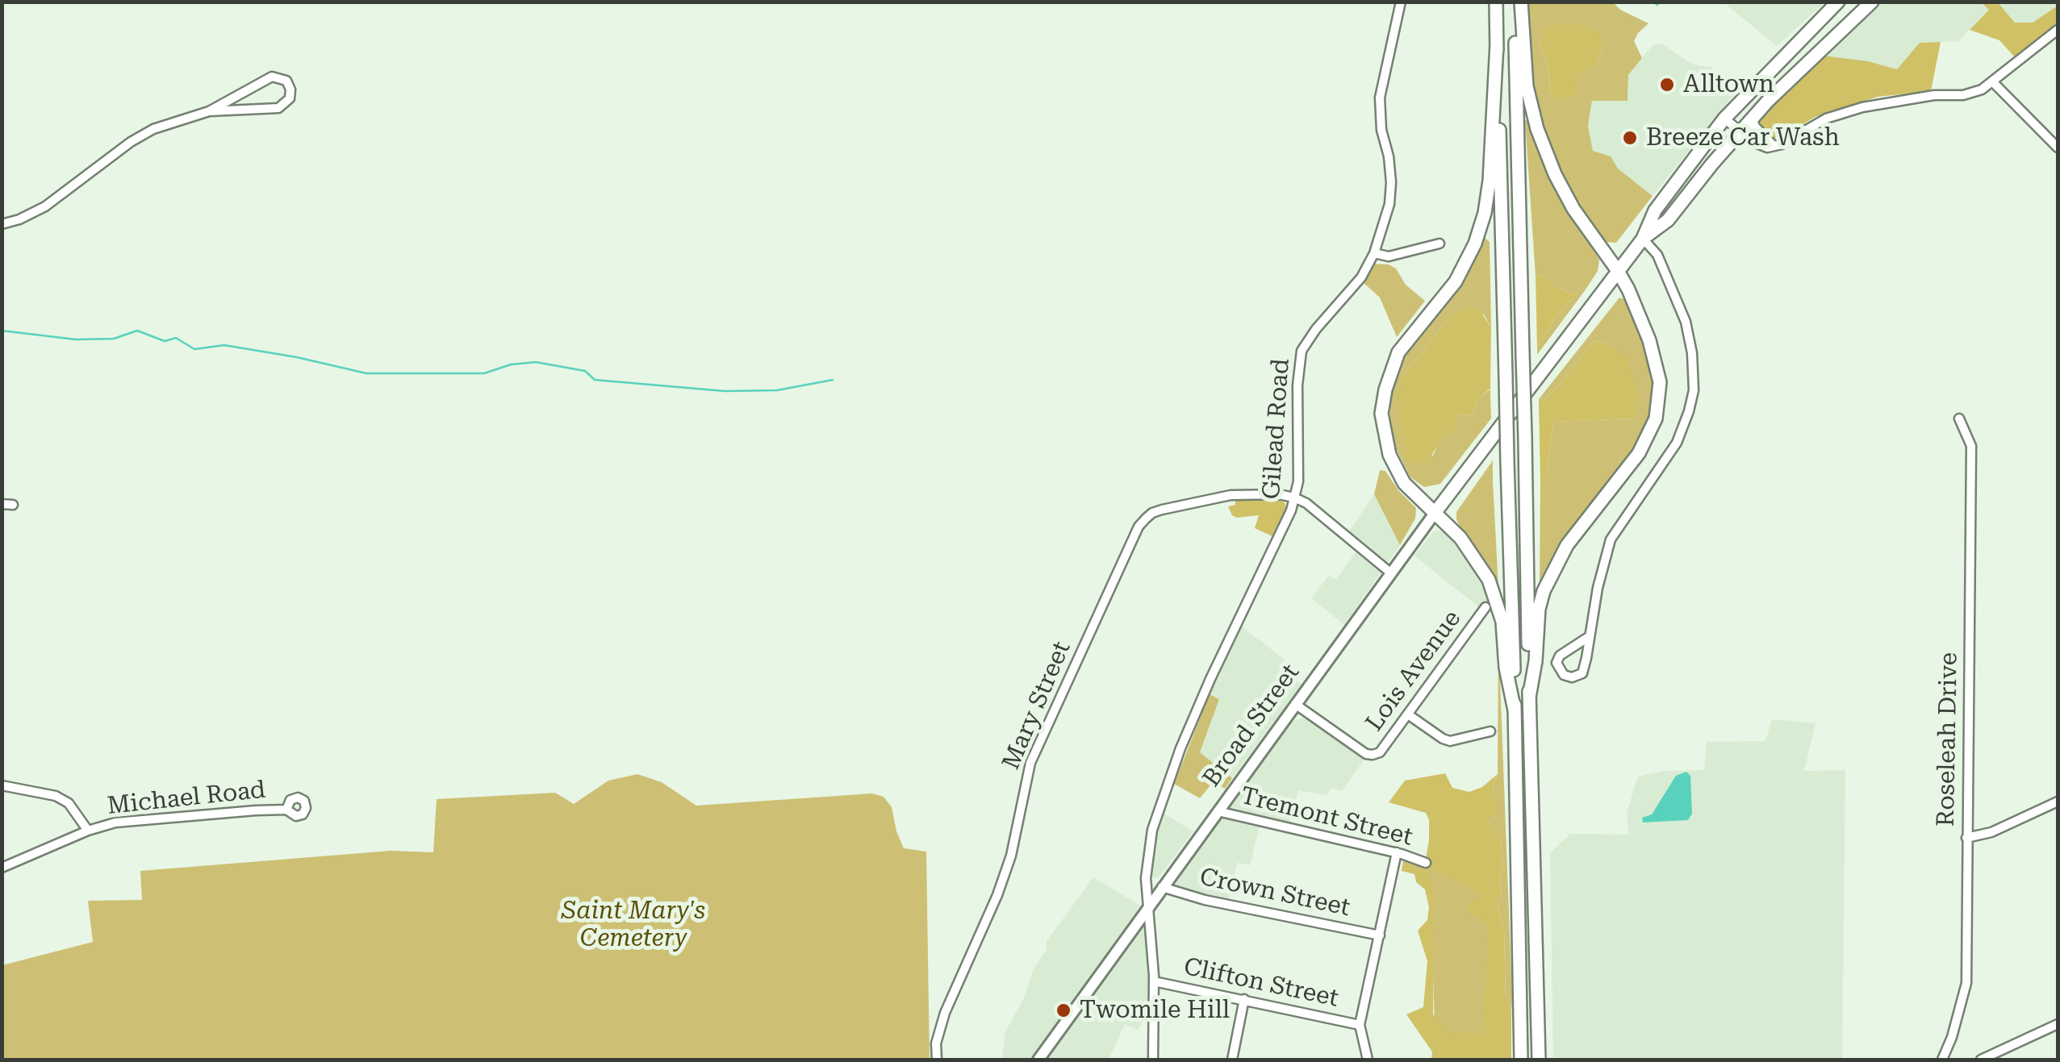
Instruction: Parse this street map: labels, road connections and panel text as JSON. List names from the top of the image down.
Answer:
{
  "streets": {
    "highway": ["Broad Street"],
    "street": [
      "Gilead Road",
      "Lois Avenue",
      "Mary Street",
      "Roseleah Drive",
      "Michael Road",
      "Tremont Street",
      "Crown Street",
      "Clifton Street"
    ]
  },
  "crossings": [
    ["Gilead Road", "Mary Street"],
    ["Gilead Road", "Broad Street"],
    ["Gilead Road", "Clifton Street"],
    ["Lois Avenue", "Broad Street"],
    ["Broad Street", "Tremont Street"],
    ["Broad Street", "Crown Street"]
  ],
  "parks": ["Saint Mary's Cemetery"],
  "places": ["Alltown", "Breeze Car Wash", "Twomile Hill"]
}
